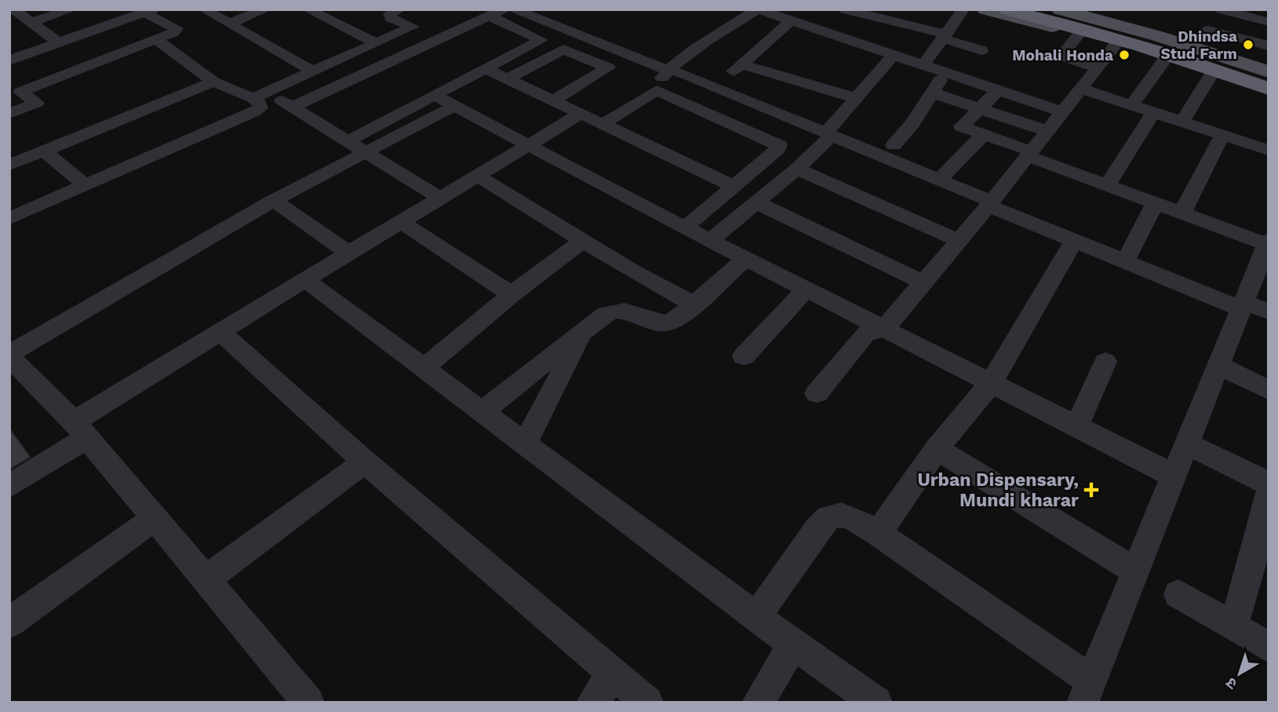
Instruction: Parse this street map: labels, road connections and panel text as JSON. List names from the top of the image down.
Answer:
{
  "places": {
    "other": ["Dhindsa Stud Farm", "Mohali Honda"],
    "health": ["Urban Dispensary, Mundi kharar"]
  },
  "north": "bottom left"
}
